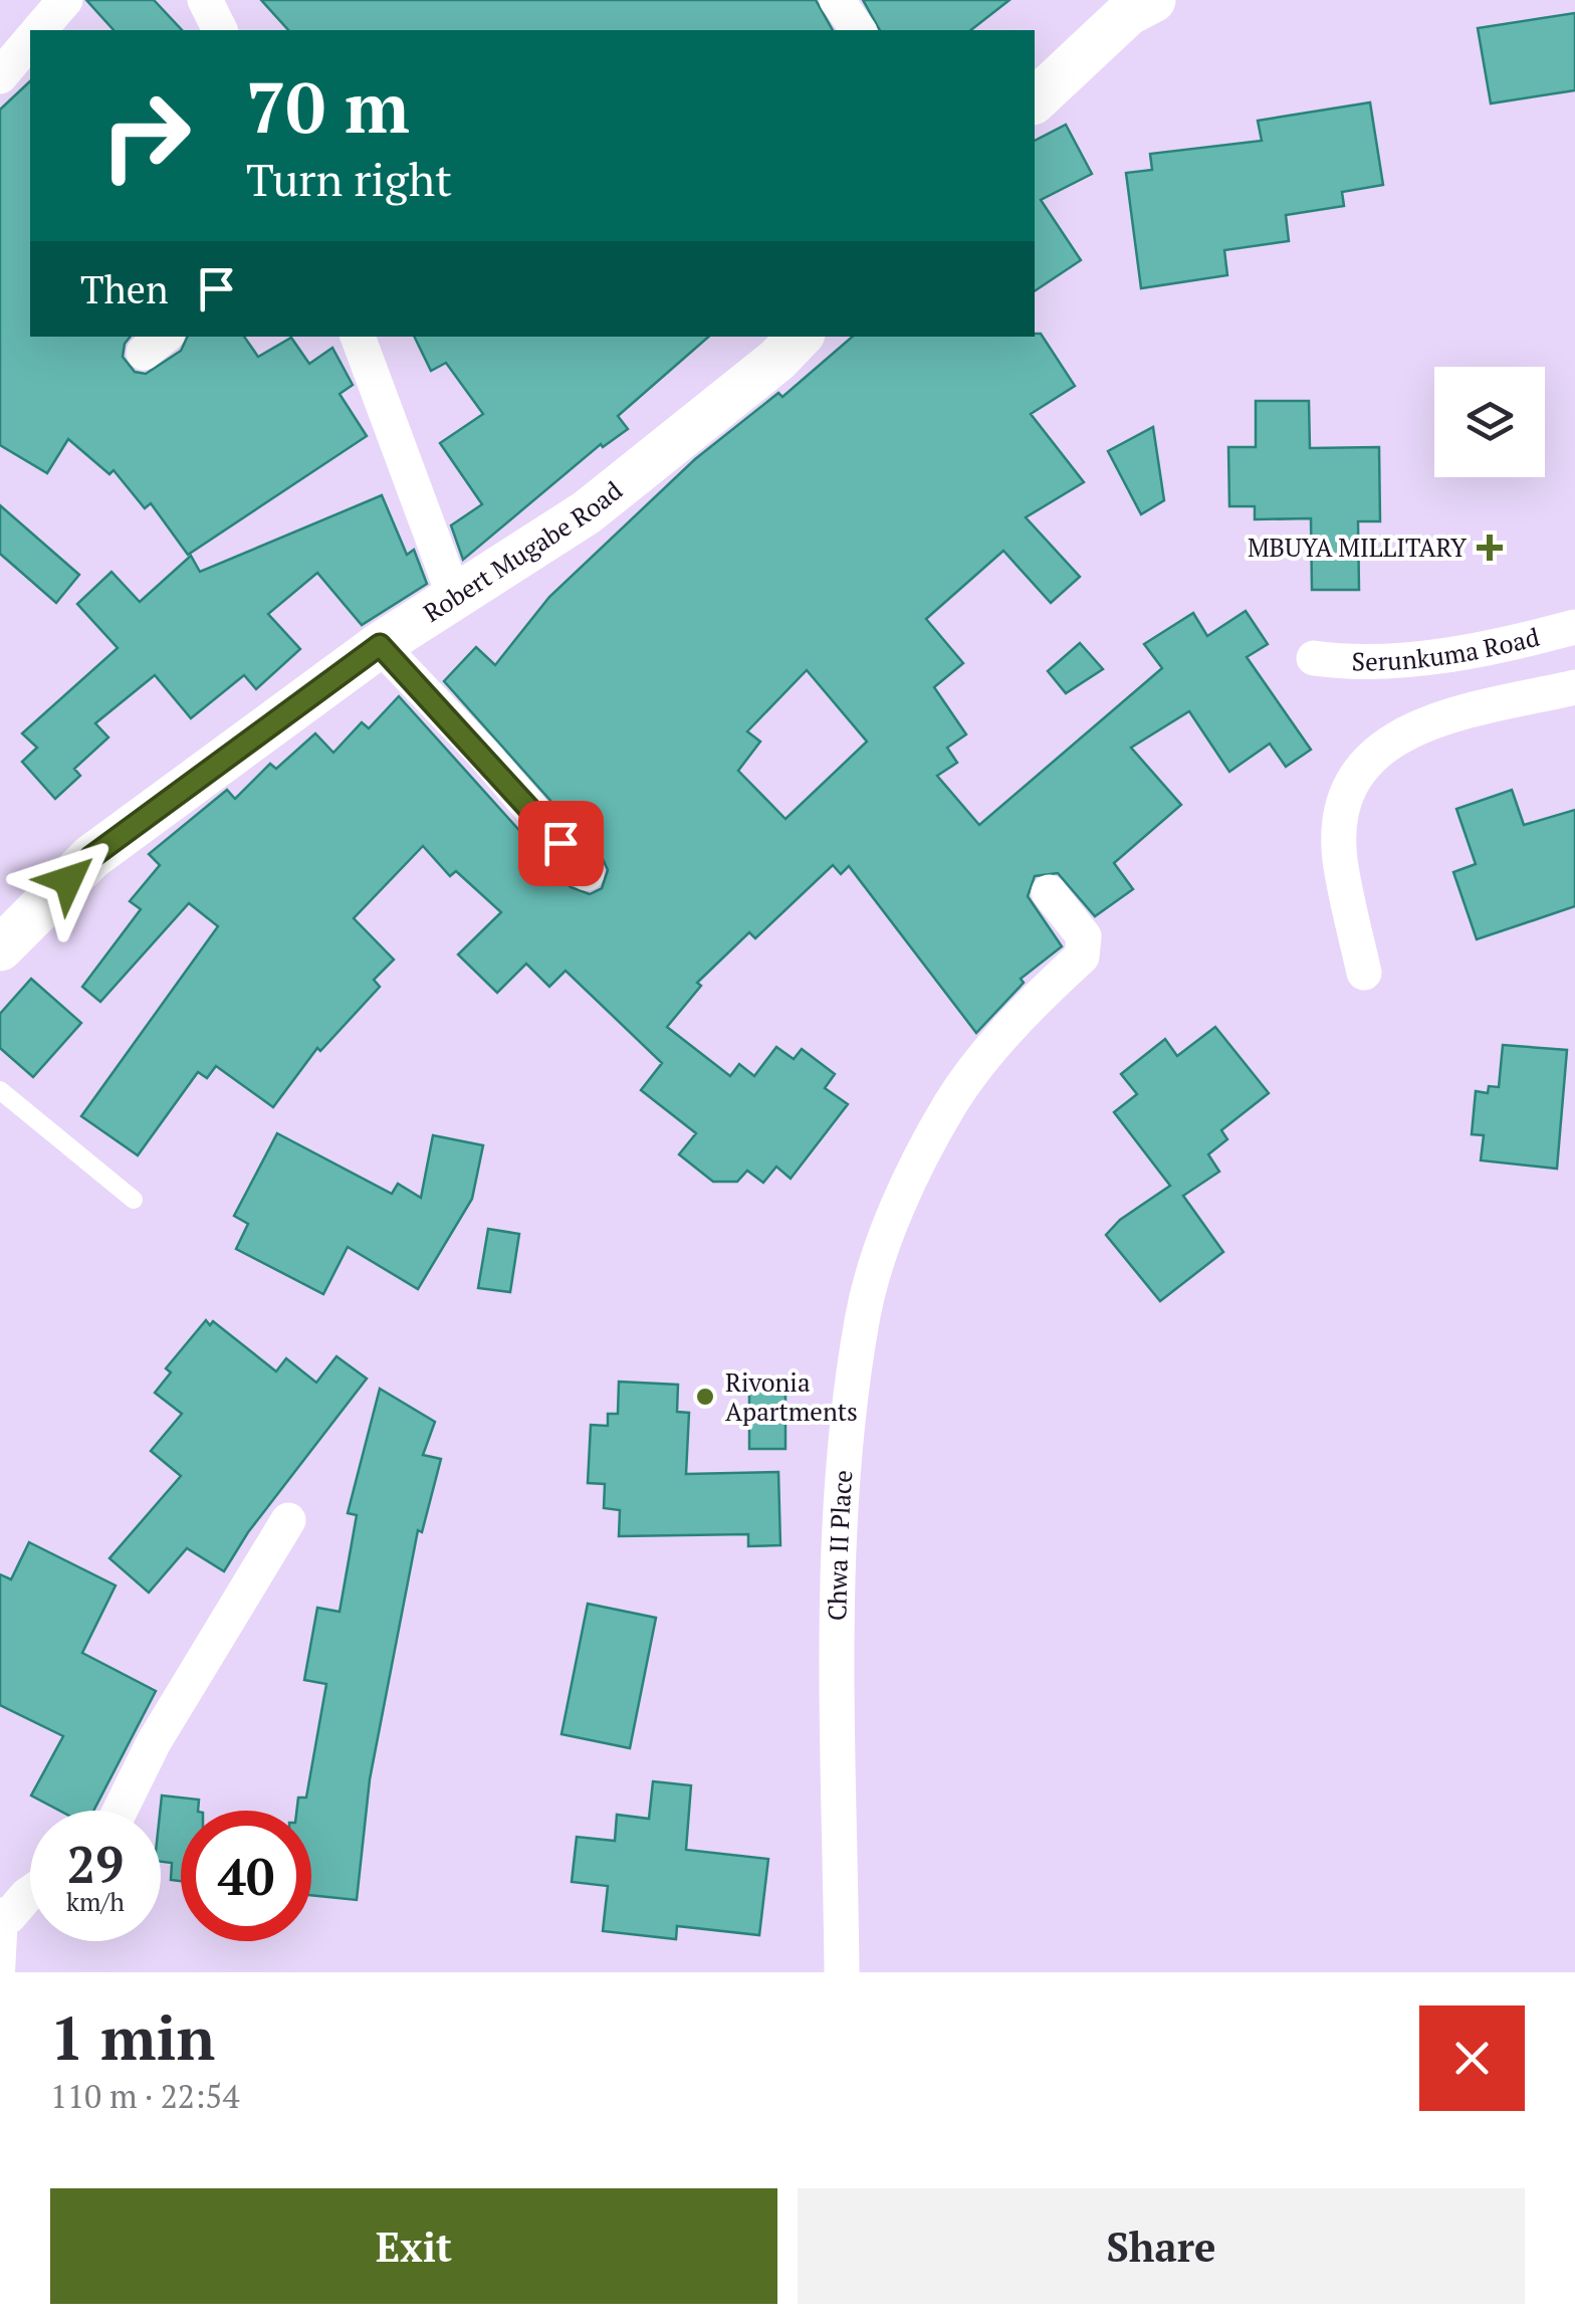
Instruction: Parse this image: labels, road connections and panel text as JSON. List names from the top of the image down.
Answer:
{
  "streets": {
    "street": ["Robert Mugabe Road", "Serunkuma Road", "Chwa II Place"]
  },
  "places": {
    "health": ["MBUYA MILLITARY"],
    "other": ["Rivonia Apartments"]
  },
  "page": {
    "turn": ["70 m", "Turn right"],
    "then": "Then",
    "speed": "29 km/h",
    "limit": "40",
    "heading": ["1 min", "110 m · 22:54"],
    "buttons": ["Exit", "Share"]
  }
}
